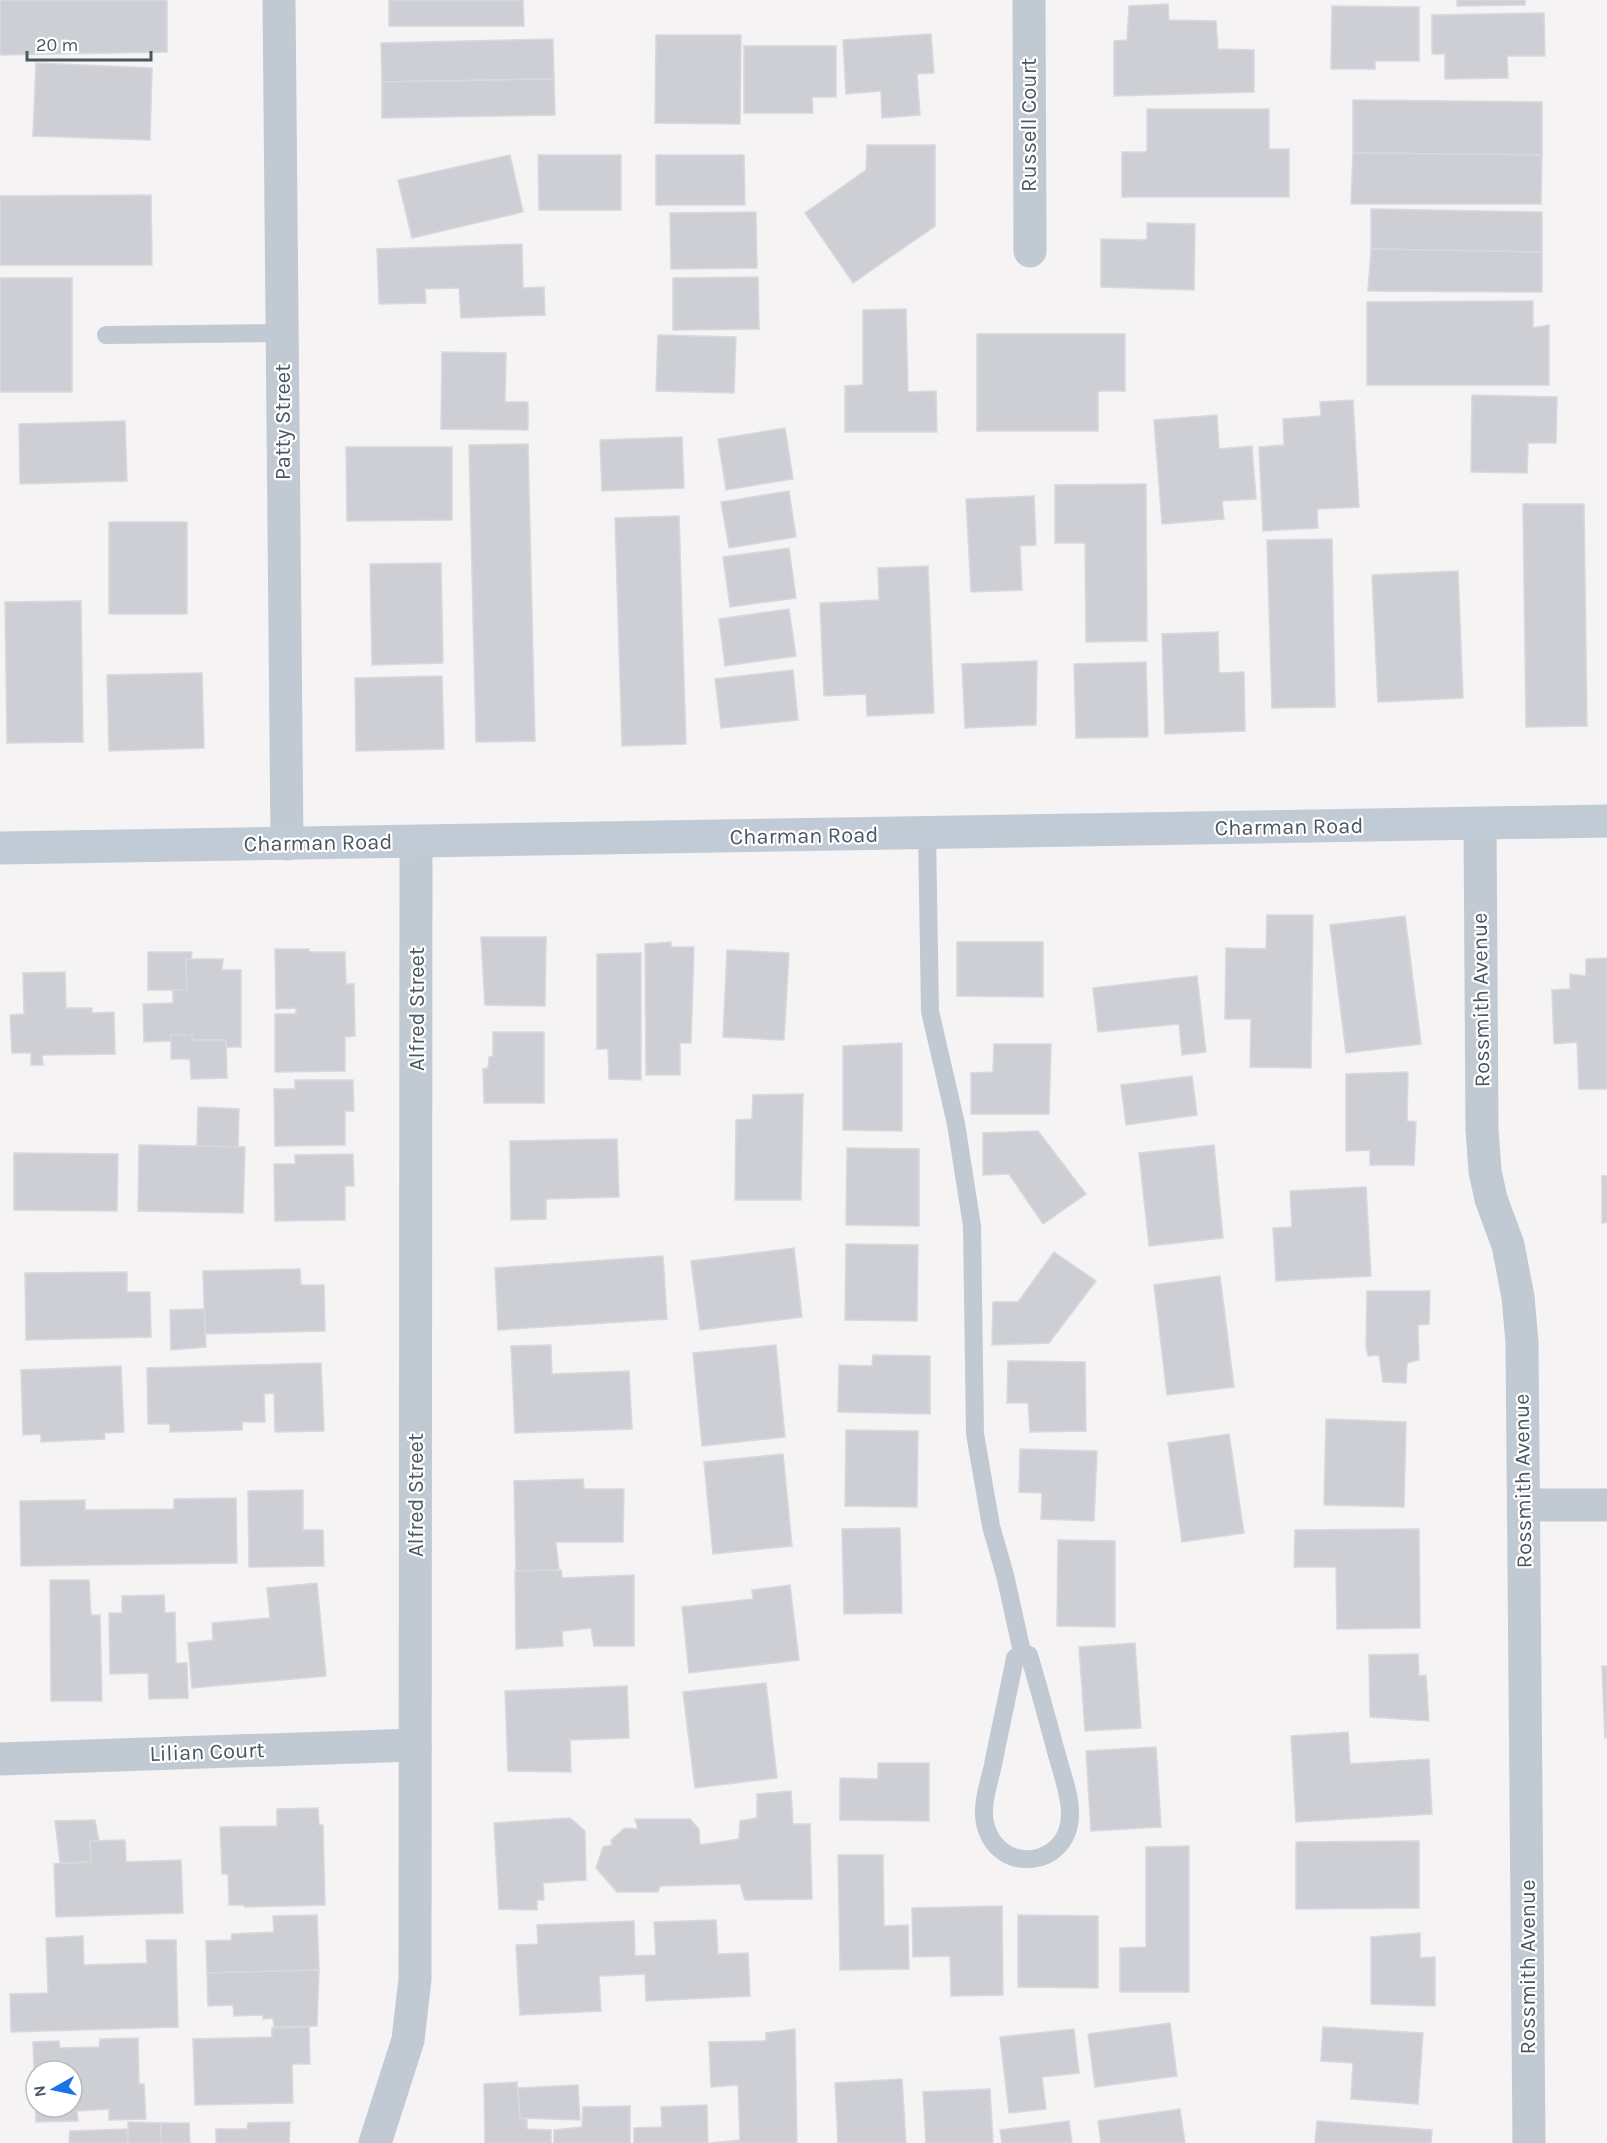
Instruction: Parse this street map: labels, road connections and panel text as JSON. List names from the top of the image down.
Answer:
{
  "streets": {
    "main road": ["Charman Road"],
    "street": [
      "Russell Court",
      "Patty Street",
      "Rossmith Avenue",
      "Alfred Street",
      "Lilian Court"
    ]
  },
  "crossings": [
    ["Patty Street", "Charman Road"],
    ["Charman Road", "Rossmith Avenue"],
    ["Charman Road", "Alfred Street"],
    ["Alfred Street", "Lilian Court"]
  ],
  "scale_bar": "20 m",
  "north": "left"
}
